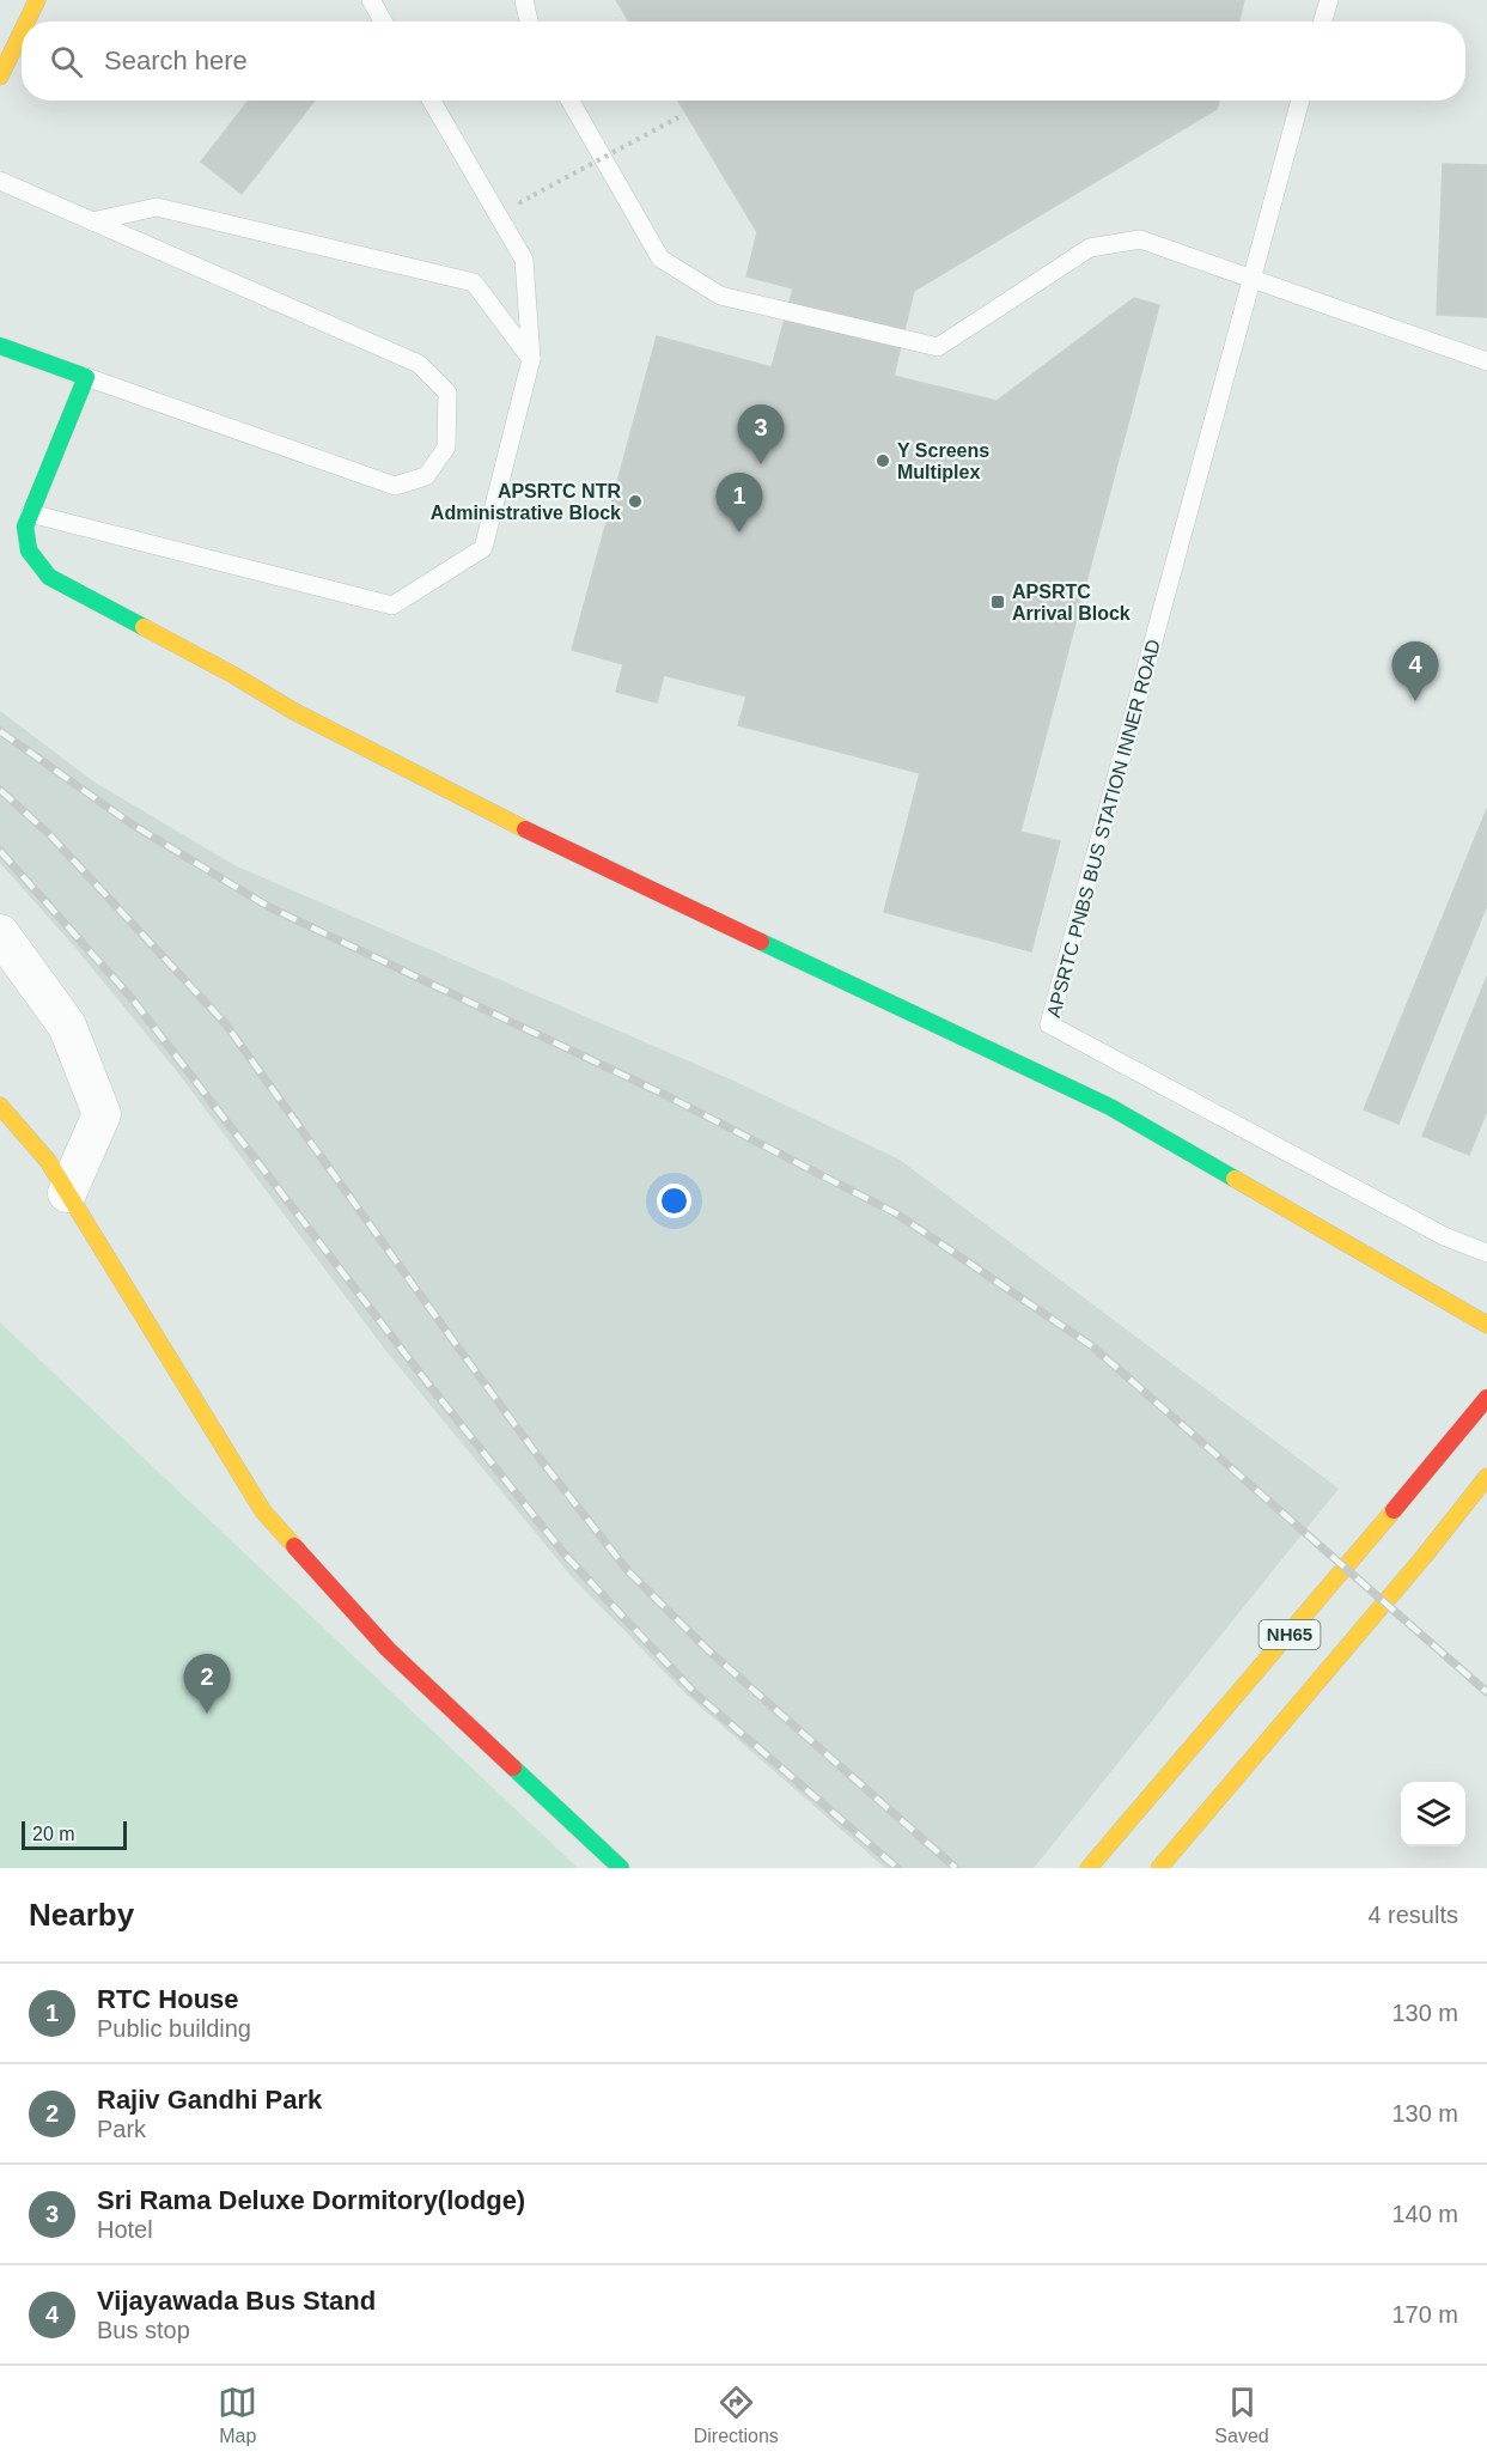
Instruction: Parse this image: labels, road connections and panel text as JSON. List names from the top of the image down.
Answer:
{
  "streets": {
    "main road": ["NH65"],
    "lane": ["APSRTC PNBS BUS STATION INNER ROAD"]
  },
  "places": {
    "other": ["Y Screens Multiplex", "APSRTC NTR Administrative Block"],
    "transit": ["APSRTC Arrival Block"]
  },
  "scale_bar": "20 m",
  "page": {
    "search": "Search here",
    "pins": [
      "3",
      "1",
      "4",
      "2"
    ],
    "scale": "20 m",
    "heading": ["Nearby", "4 results"],
    "list": [
      {
        "mark": "1",
        "name": "RTC House",
        "note": "Public building",
        "value": "130 m"
      },
      {
        "mark": "2",
        "name": "Rajiv Gandhi Park",
        "note": "Park",
        "value": "130 m"
      },
      {
        "mark": "3",
        "name": "Sri Rama Deluxe Dormitory(lodge)",
        "note": "Hotel",
        "value": "140 m"
      },
      {
        "mark": "4",
        "name": "Vijayawada Bus Stand",
        "note": "Bus stop",
        "value": "170 m"
      }
    ],
    "nav": ["Map", "Directions", "Saved"]
  }
}
